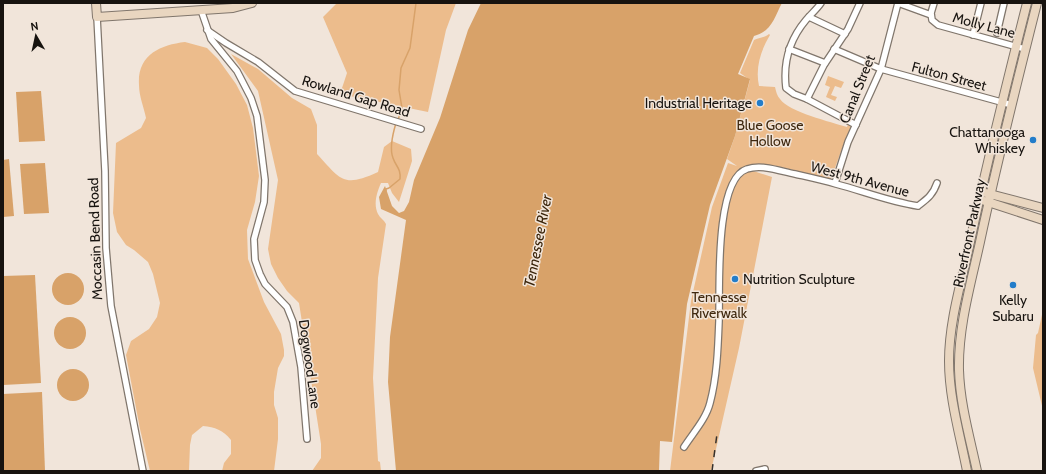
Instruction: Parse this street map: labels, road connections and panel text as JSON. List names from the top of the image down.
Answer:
{
  "streets": {
    "main road": ["Riverfront Parkway", "Moccasin Bend Road"],
    "street": [
      "Molly Lane",
      "Fulton Street",
      "Canal Street",
      "Rowland Gap Road",
      "West 9th Avenue",
      "Dogwood Lane"
    ]
  },
  "crossings": [
    ["Molly Lane", "Canal Street"],
    ["Molly Lane", "Riverfront Parkway"],
    ["Fulton Street", "Canal Street"],
    ["Fulton Street", "Riverfront Parkway"],
    ["Canal Street", "West 9th Avenue"],
    ["Rowland Gap Road", "Dogwood Lane"]
  ],
  "water": ["Tennessee River"],
  "parks": ["Blue Goose Hollow", "Tennesse Riverwalk"],
  "places": [
    "Industrial Heritage",
    "Chattanooga Whiskey",
    "Nutrition Sculpture",
    "Kelly Subaru"
  ],
  "north": "top"
}
